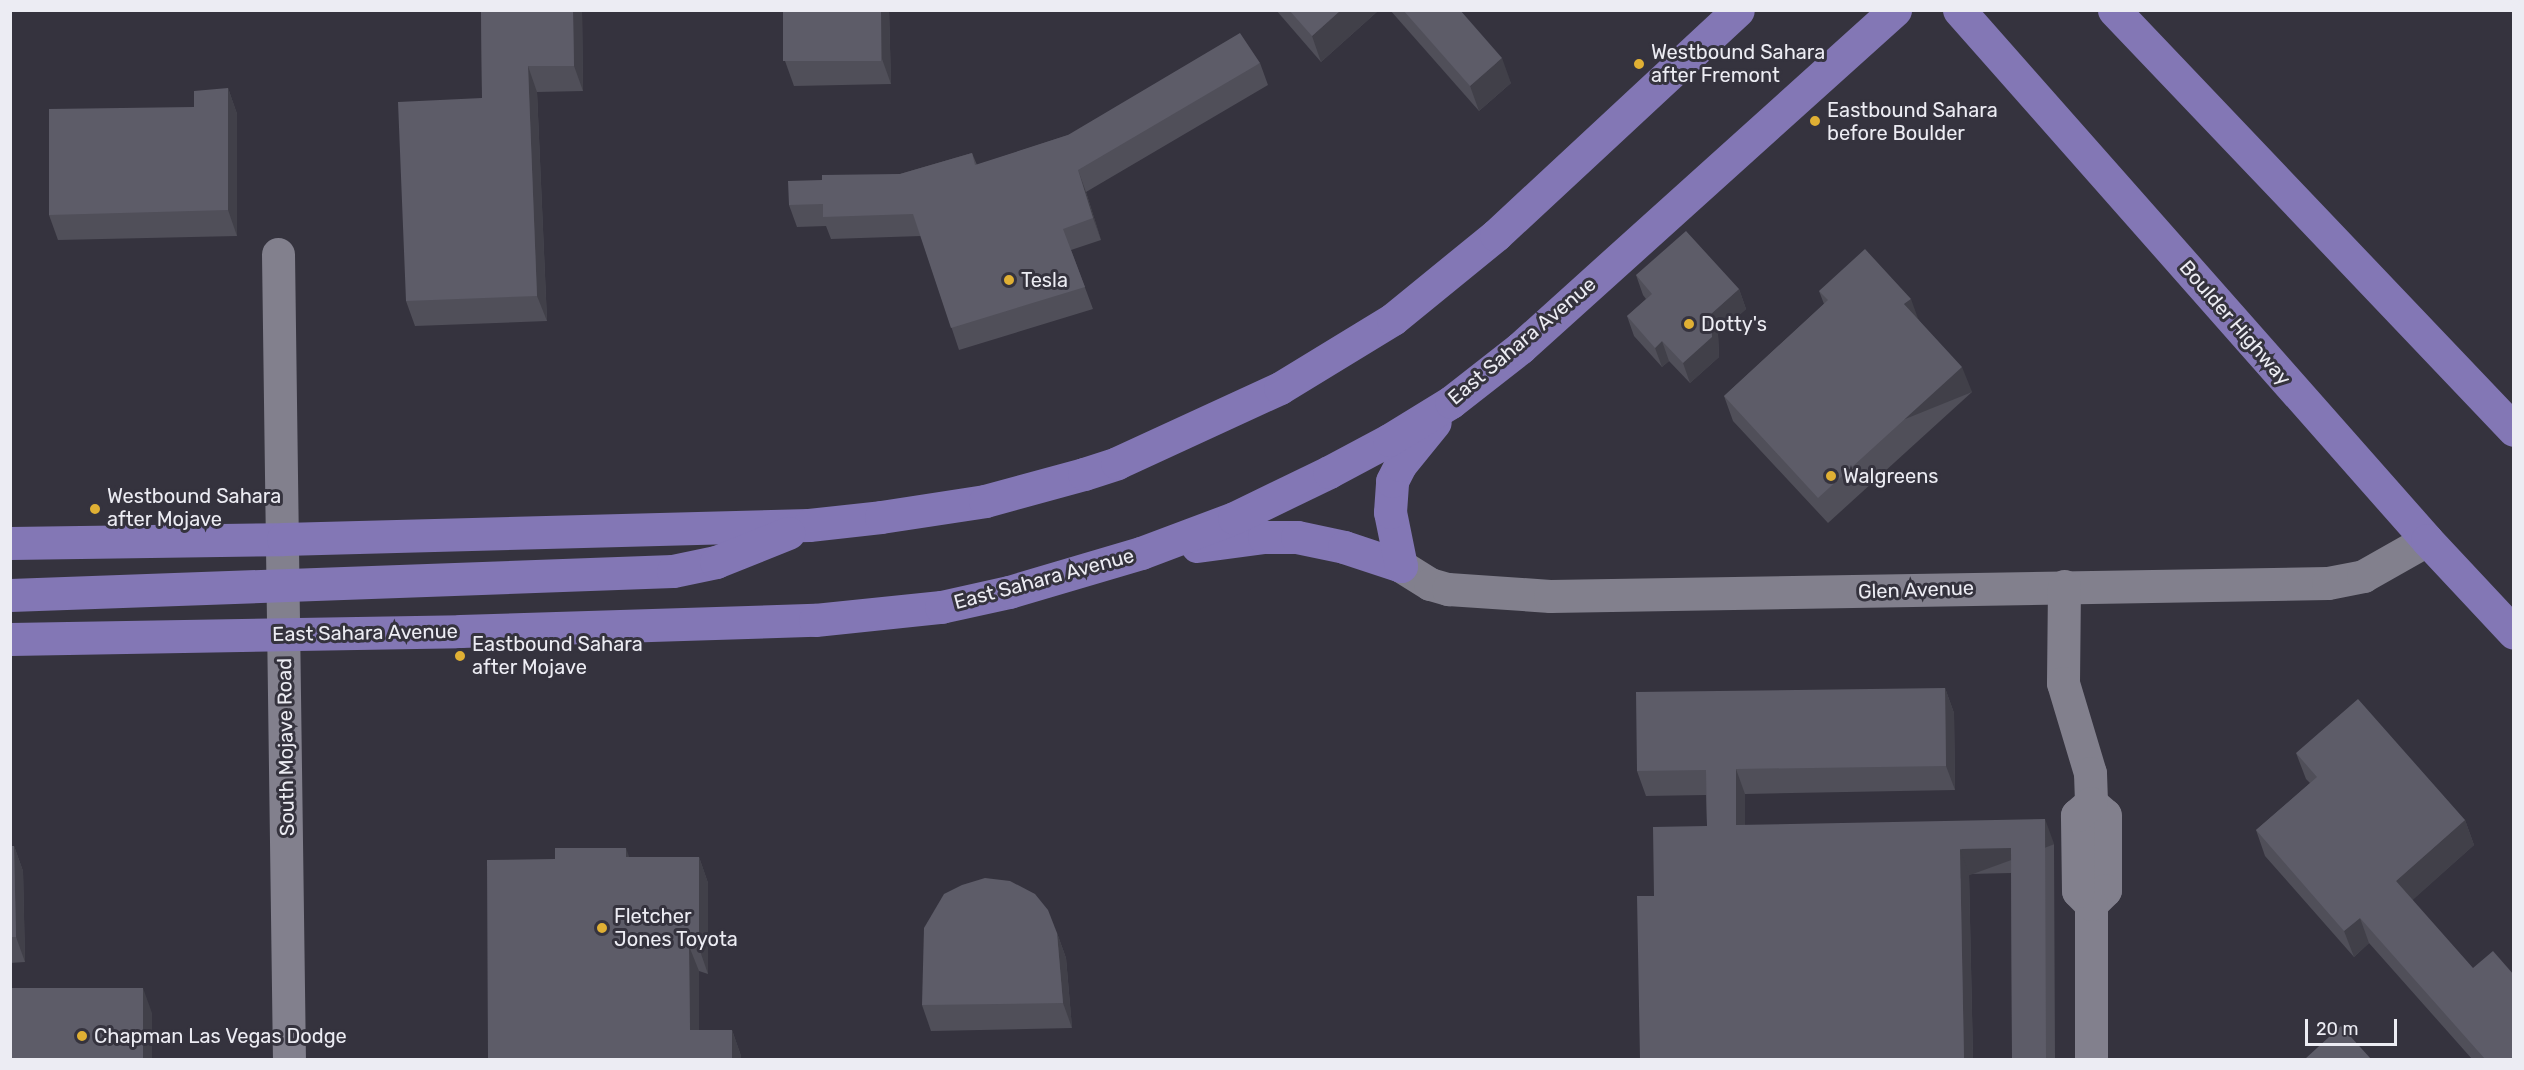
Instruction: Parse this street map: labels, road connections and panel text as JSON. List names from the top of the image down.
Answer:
{
  "streets": {
    "main road": ["Boulder Highway", "East Sahara Avenue"],
    "street": ["Glen Avenue", "South Mojave Road"]
  },
  "crossings": [
    ["Boulder Highway", "Glen Avenue"],
    ["East Sahara Avenue", "South Mojave Road"]
  ],
  "places": [
    "Westbound Sahara after Fremont",
    "Eastbound Sahara before Boulder",
    "Tesla",
    "Dotty's",
    "Walgreens",
    "Westbound Sahara after Mojave",
    "Eastbound Sahara after Mojave",
    "Fletcher Jones Toyota",
    "Chapman Las Vegas Dodge"
  ],
  "scale_bar": "20 m"
}
